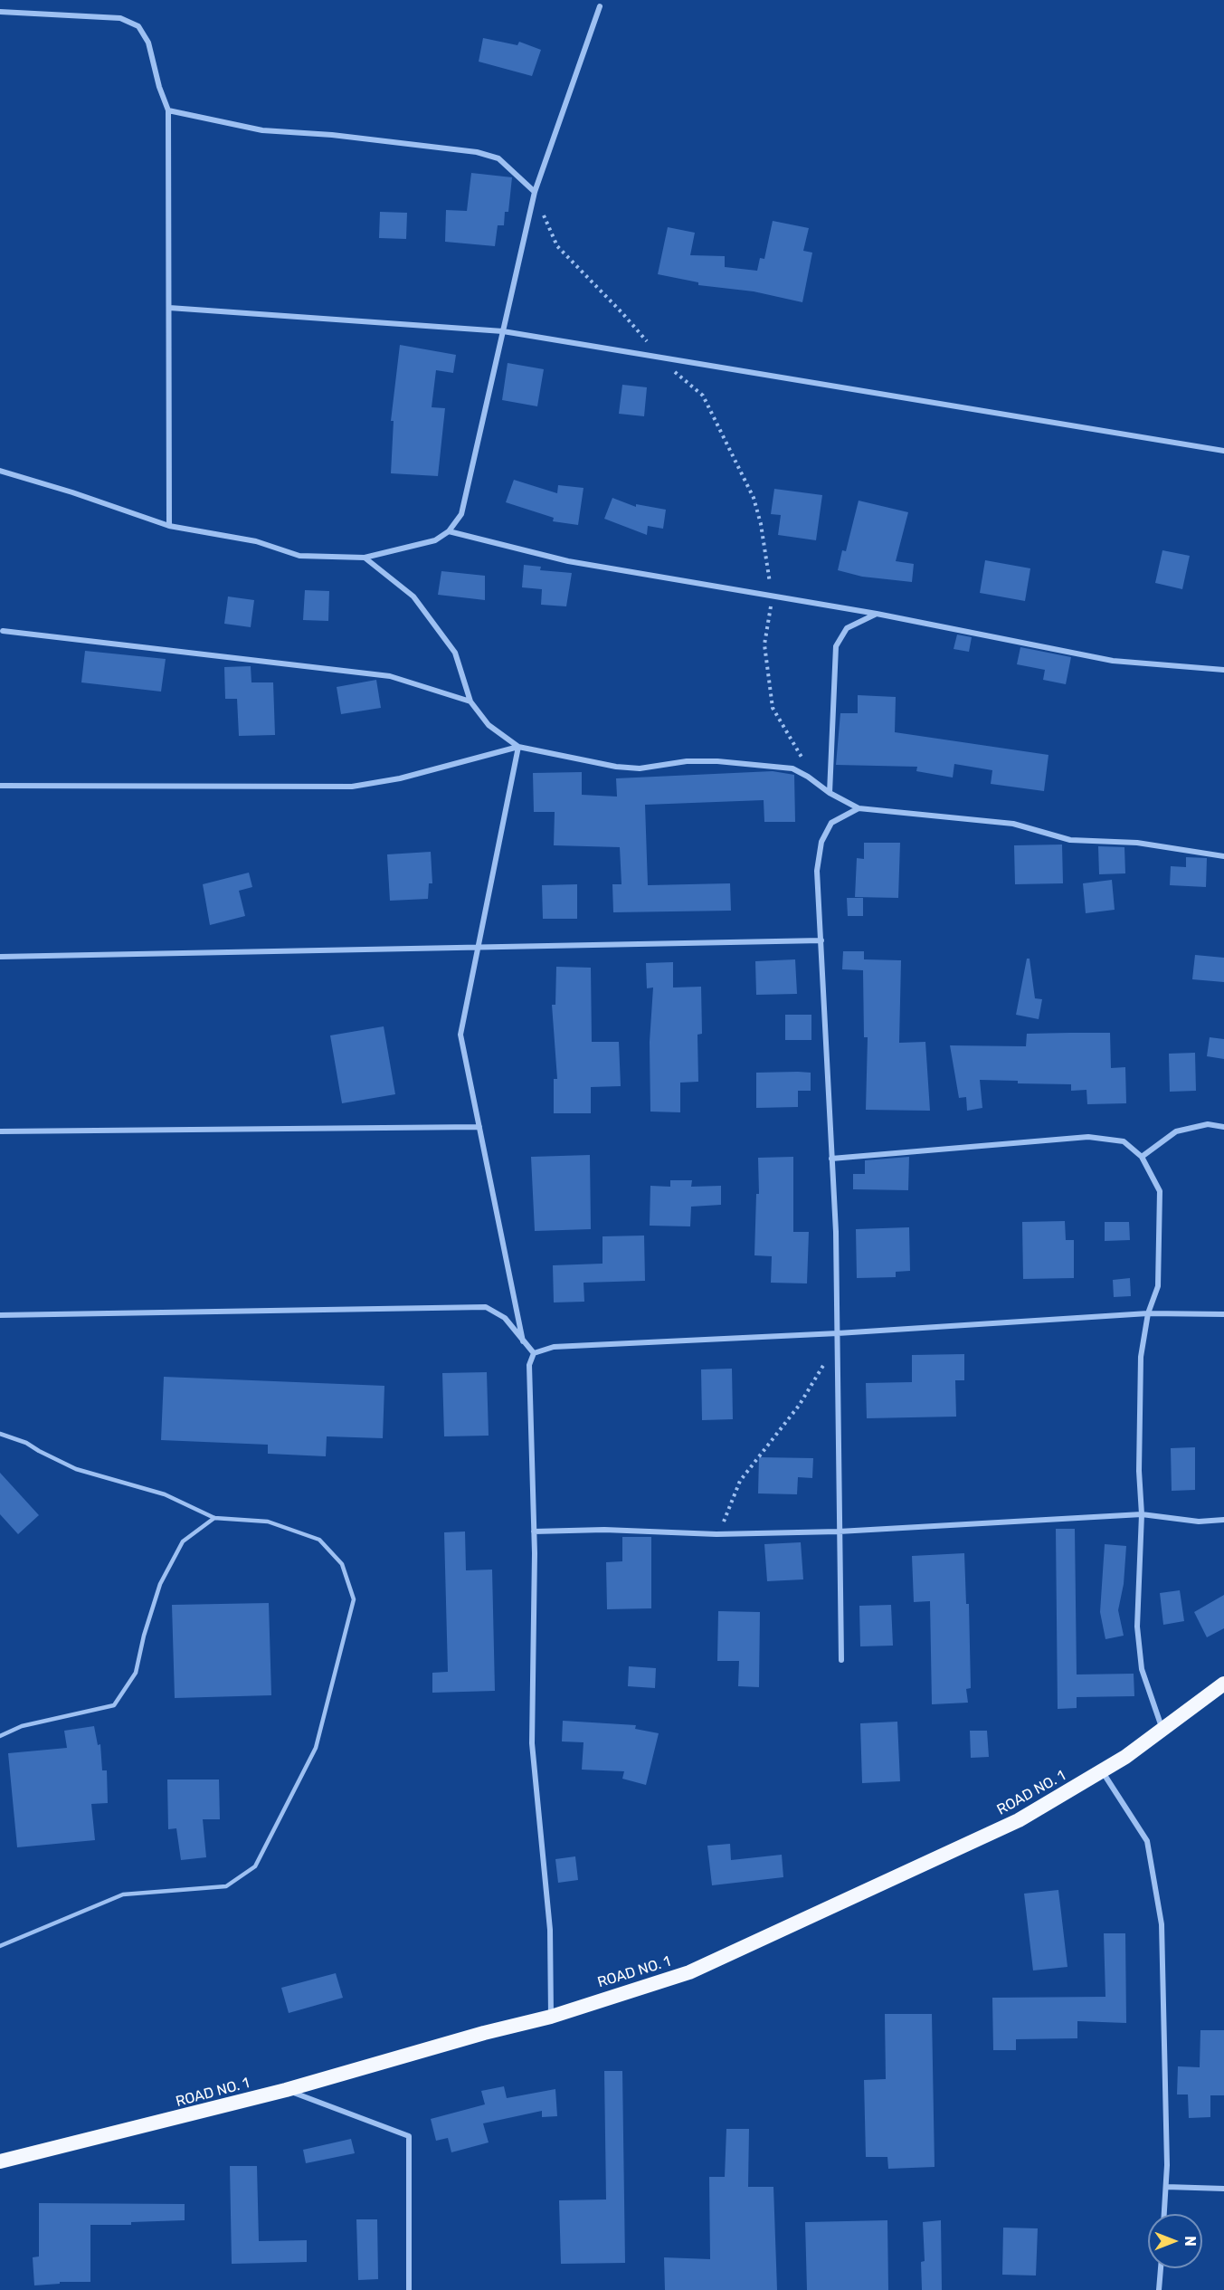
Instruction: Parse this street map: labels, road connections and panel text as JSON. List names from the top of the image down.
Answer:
{
  "streets": {
    "highway": ["ROAD NO. 1"]
  },
  "north": "right"
}
